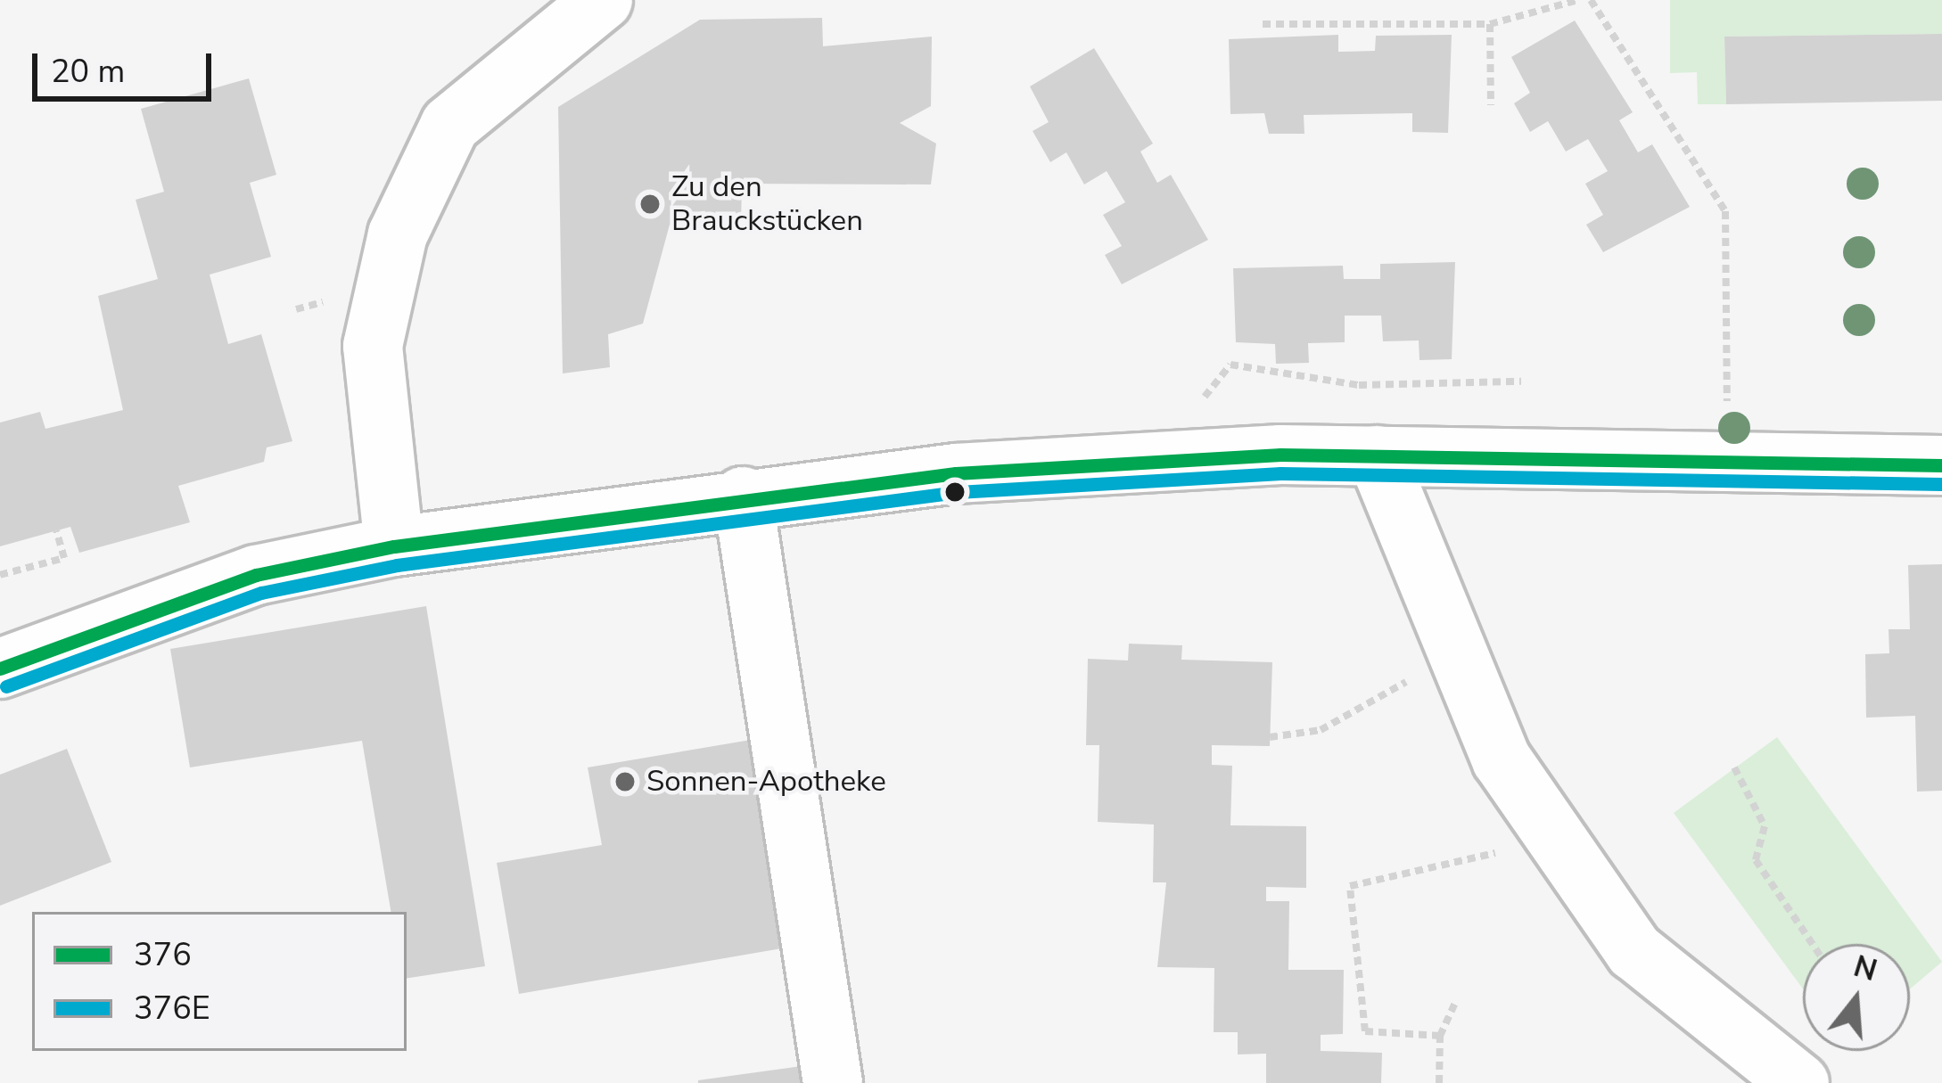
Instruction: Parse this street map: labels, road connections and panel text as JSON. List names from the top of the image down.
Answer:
{
  "places": ["Zu den Brauckstücken", "Sonnen-Apotheke"],
  "lines": ["transit line 376", "transit line 376E"],
  "legend": ["376", "376E"],
  "scale_bar": "20 m",
  "north": "top"
}
